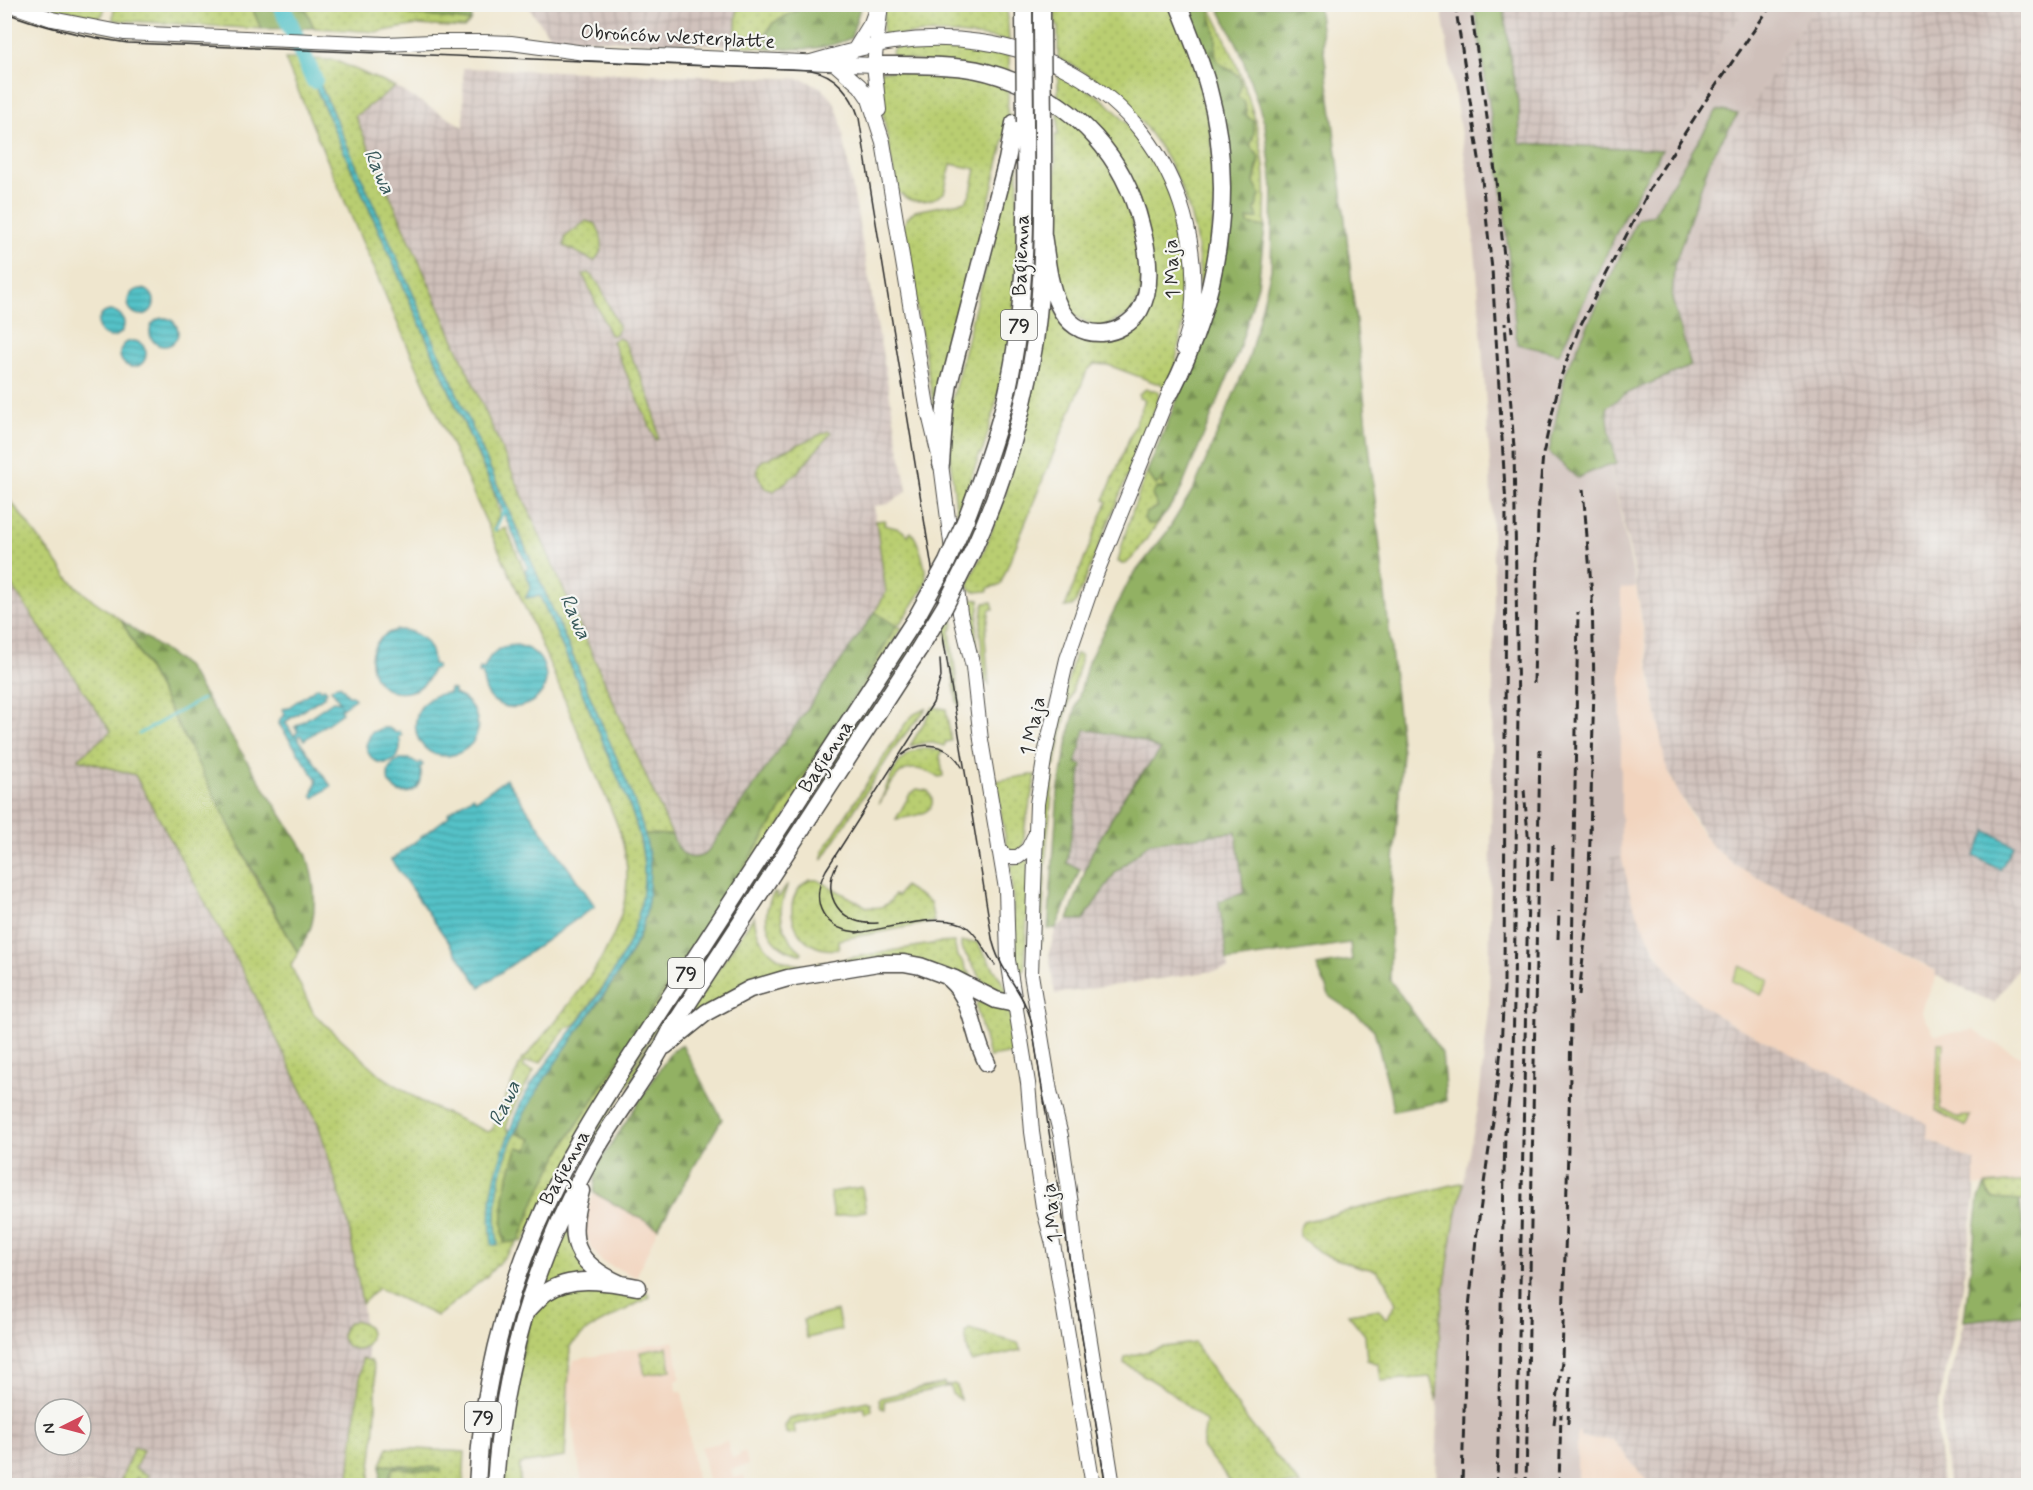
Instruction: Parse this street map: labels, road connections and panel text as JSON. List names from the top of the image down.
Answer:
{
  "streets": {
    "main road": ["Bagienna", "79"],
    "street": ["Obrońców Westerplatte", "1 Maja"]
  },
  "crossings": [
    ["Obrońców Westerplatte", "1 Maja"]
  ],
  "water": ["Rawa"],
  "north": "left"
}
